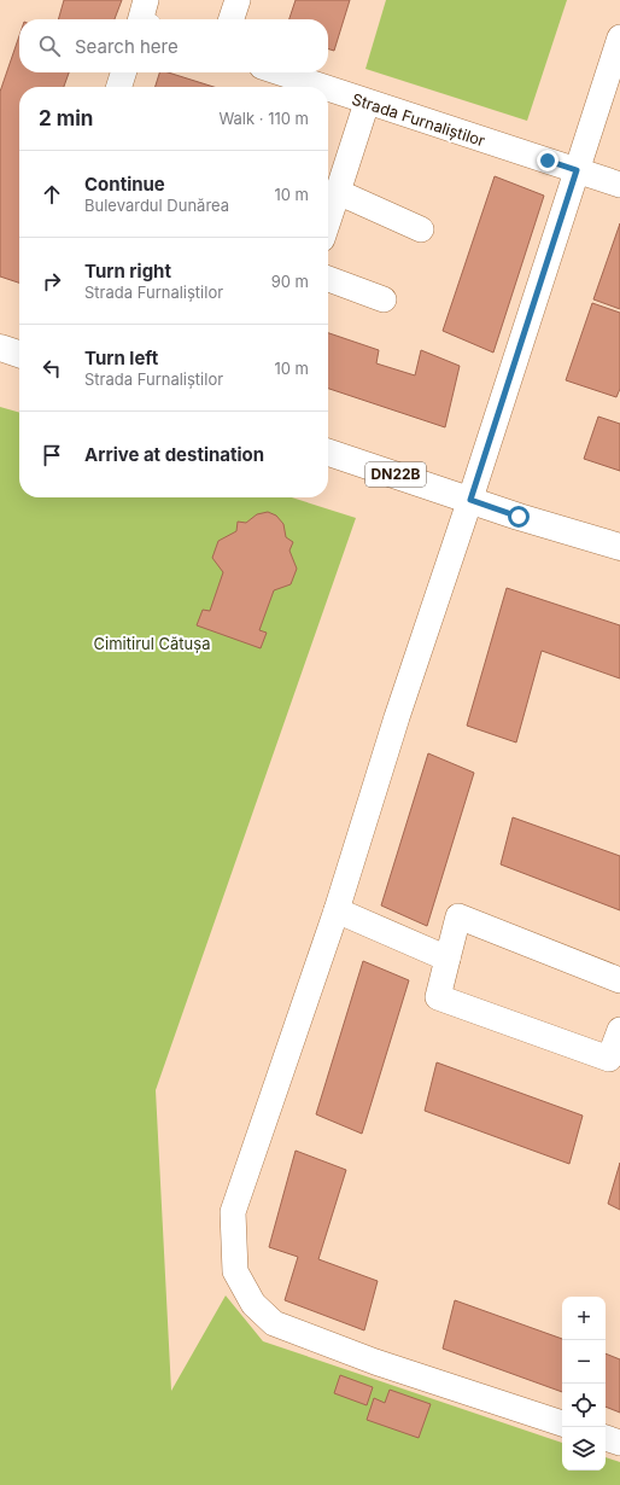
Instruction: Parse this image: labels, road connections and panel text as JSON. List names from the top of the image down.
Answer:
{
  "streets": {
    "main road": ["DN22B"],
    "street": ["Strada Furnaliștilor"]
  },
  "parks": ["Cimitirul Cătușa"],
  "page": {
    "search": "Search here",
    "heading": ["2 min", "Walk · 110 m"],
    "list": [
      ["Continue", "Bulevardul Dunărea", "10 m"],
      ["Turn right", "Strada Furnaliștilor", "90 m"],
      ["Turn left", "Strada Furnaliștilor", "10 m"],
      "Arrive at destination"
    ],
    "map_buttons": ["+", "−"]
  }
}
